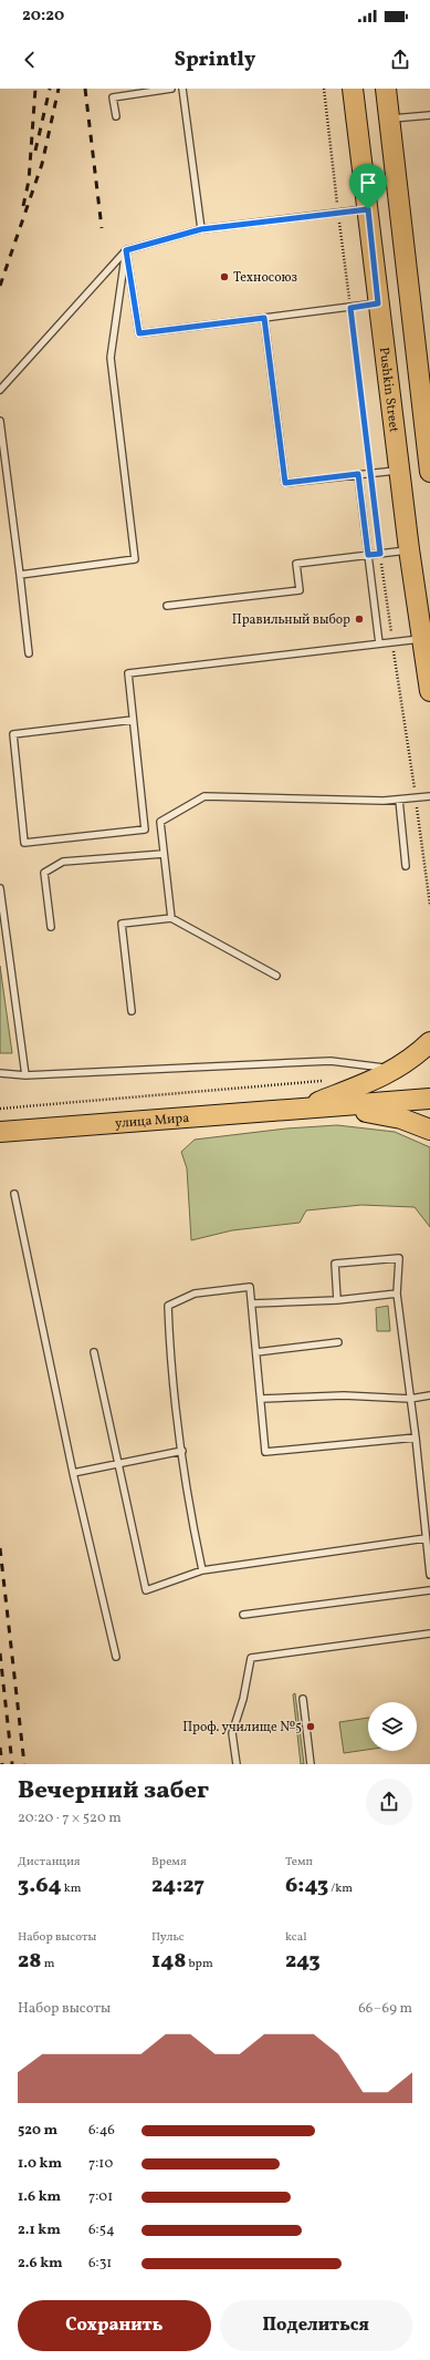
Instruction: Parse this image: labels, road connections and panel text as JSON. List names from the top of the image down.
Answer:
{
  "streets": {
    "main road": ["Pushkin Street", "улица Мира"]
  },
  "places": ["Техносоюз", "Правильный выбор", "Проф. училище №5"],
  "page": {
    "status": "20:20",
    "header": "Sprintly",
    "heading": ["Вечерний забег", "20:20 · 7 × 520 m"],
    "stats": [
      ["Дистанция", "3.64 km"],
      ["Время", "24:27"],
      ["Темп", "6:43 /km"],
      ["Набор высоты", "28 m"],
      ["Пульс", "148 bpm"],
      ["kcal", "243"]
    ],
    "chart": ["Набор высоты", "66–69 m"],
    "list": [
      {
        "name": "520 m",
        "note": "6:46"
      },
      {
        "name": "1.0 km",
        "note": "7:10"
      },
      {
        "name": "1.6 km",
        "note": "7:01"
      },
      {
        "name": "2.1 km",
        "note": "6:54"
      },
      {
        "name": "2.6 km",
        "note": "6:31"
      }
    ],
    "buttons": ["Сохранить", "Поделиться"]
  }
}
